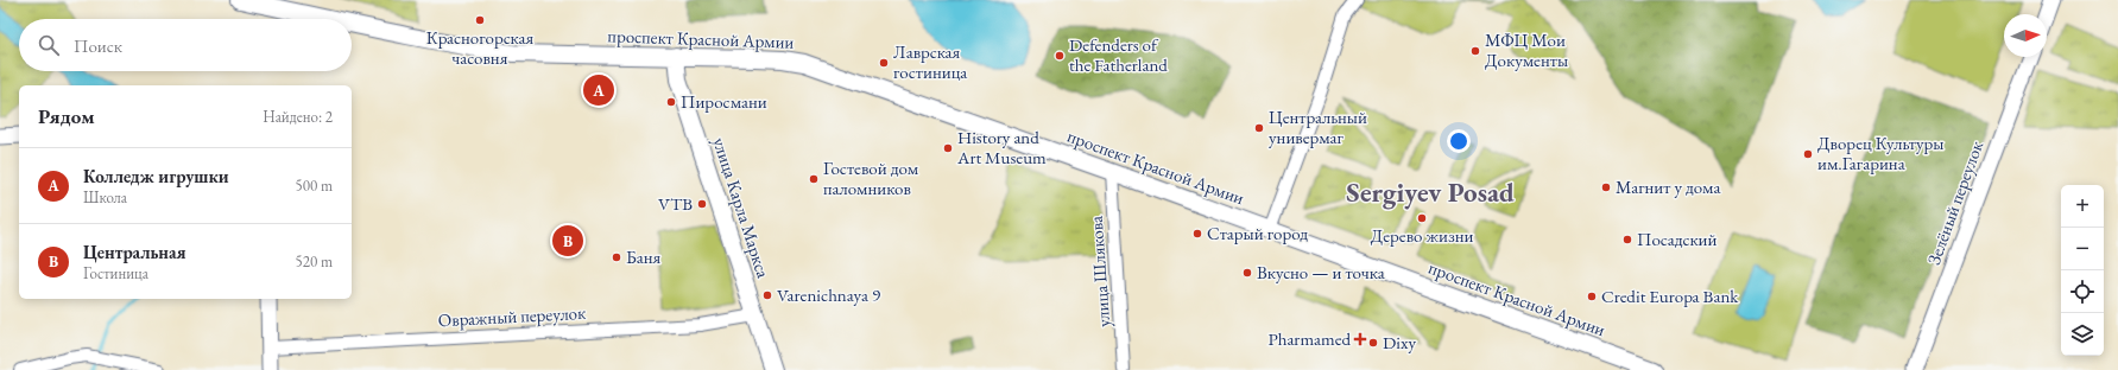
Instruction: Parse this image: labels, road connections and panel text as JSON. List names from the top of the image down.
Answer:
{
  "streets": {
    "main road": ["проспект Красной Армии", "улица Карла Маркса"],
    "street": ["Зелёный переулок", "улица Шлякова", "Овражный переулок"]
  },
  "crossings": [
    ["проспект Красной Армии", "улица Карла Маркса"],
    ["проспект Красной Армии", "улица Шлякова"],
    ["улица Карла Маркса", "Овражный переулок"]
  ],
  "districts": ["Sergiyev Posad"],
  "places": {
    "other": [
      "Красногорская часовня",
      "МФЦ Мои Документы",
      "Defenders of the Fatherland",
      "Лаврская гостиница",
      "Пиросмани",
      "Центральный универмаг",
      "History and Art Museum",
      "Дворец Культуры им.Гагарина",
      "Гостевой дом паломников",
      "Магнит у дома",
      "VTB",
      "Дерево жизни",
      "Старый город",
      "Посадский",
      "Баня",
      "Вкусно — и точка",
      "Varenichnaya 9",
      "Credit Europa Bank",
      "Dixy"
    ],
    "health": ["Pharmamed"]
  },
  "north": "right",
  "page": {
    "search": "Поиск",
    "pins": ["A", "B"],
    "heading": ["Рядом", "Найдено: 2"],
    "list": [
      {
        "mark": "A",
        "name": "Колледж игрушки",
        "note": "Школа",
        "value": "500 m"
      },
      {
        "mark": "B",
        "name": "Центральная",
        "note": "Гостиница",
        "value": "520 m"
      }
    ],
    "map_buttons": ["+", "−"]
  }
}
